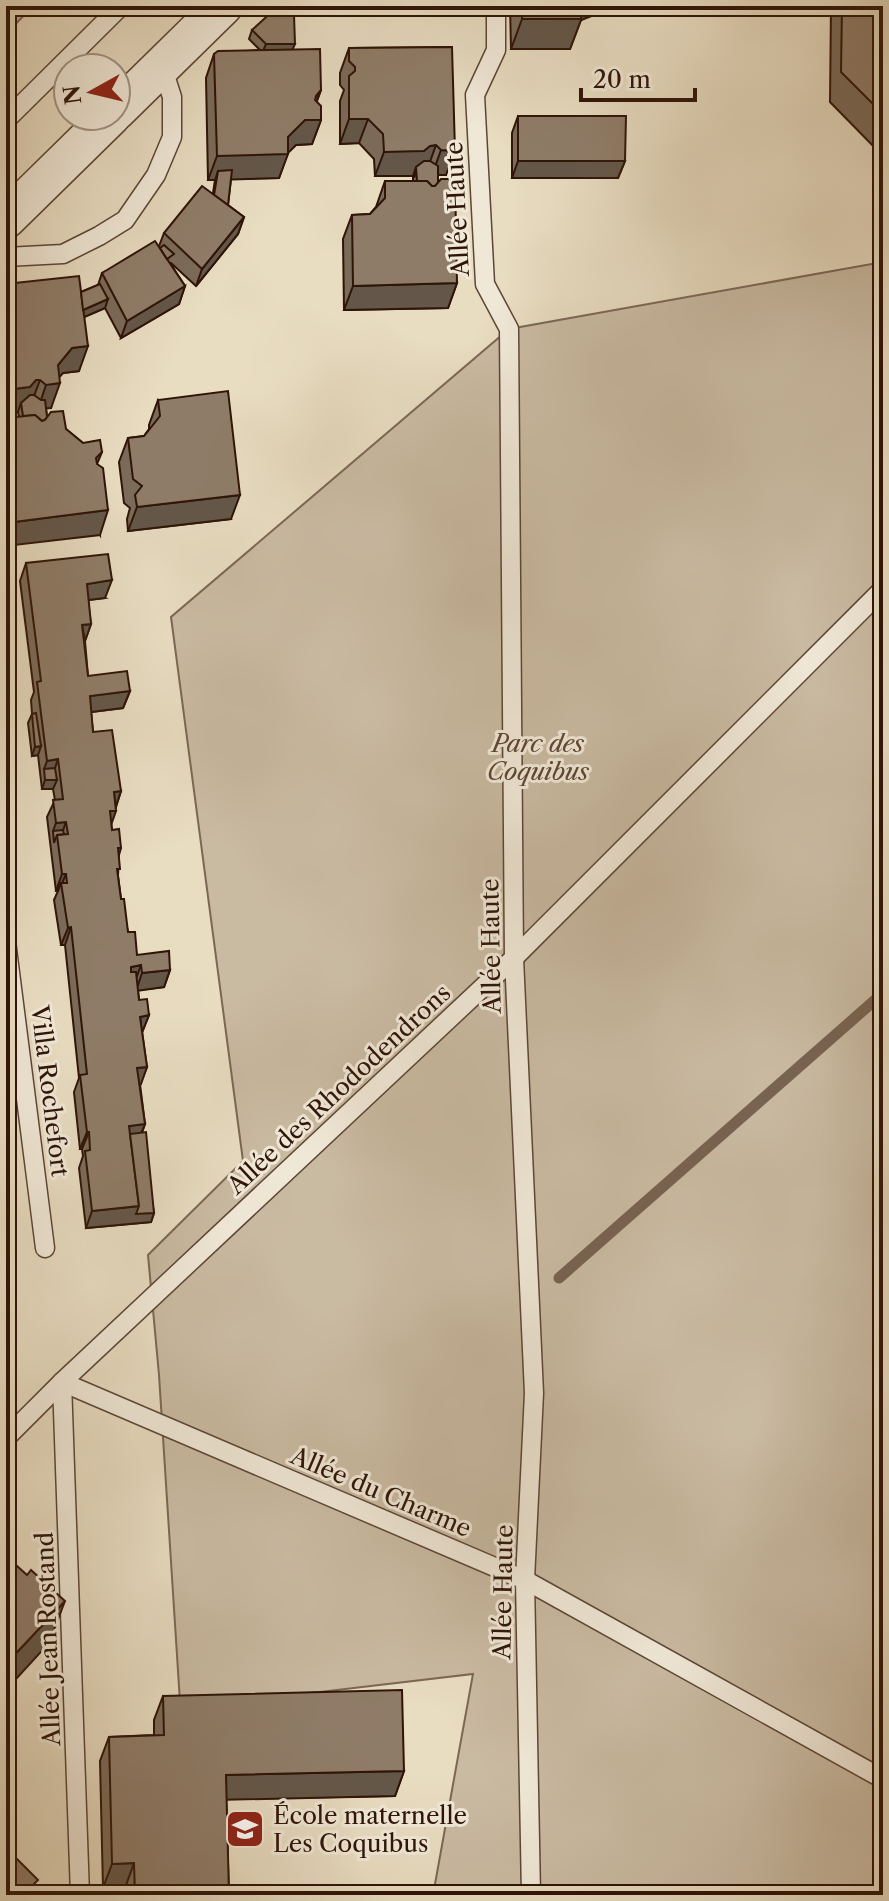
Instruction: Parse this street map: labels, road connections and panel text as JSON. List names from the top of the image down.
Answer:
{
  "streets": {
    "lane": [
      "Allée Haute",
      "Allée des Rhododendrons",
      "Villa Rochefort",
      "Allée du Charme",
      "Allée Jean Rostand"
    ]
  },
  "crossings": [
    ["Allée Haute", "Allée des Rhododendrons"],
    ["Allée Haute", "Allée du Charme"],
    ["Allée des Rhododendrons", "Allée du Charme"],
    ["Allée des Rhododendrons", "Allée Jean Rostand"],
    ["Allée du Charme", "Allée Jean Rostand"]
  ],
  "parks": ["Parc des Coquibus"],
  "places": {
    "school or university": ["École maternelle Les Coquibus"]
  },
  "scale_bar": "20 m",
  "north": "left"
}
